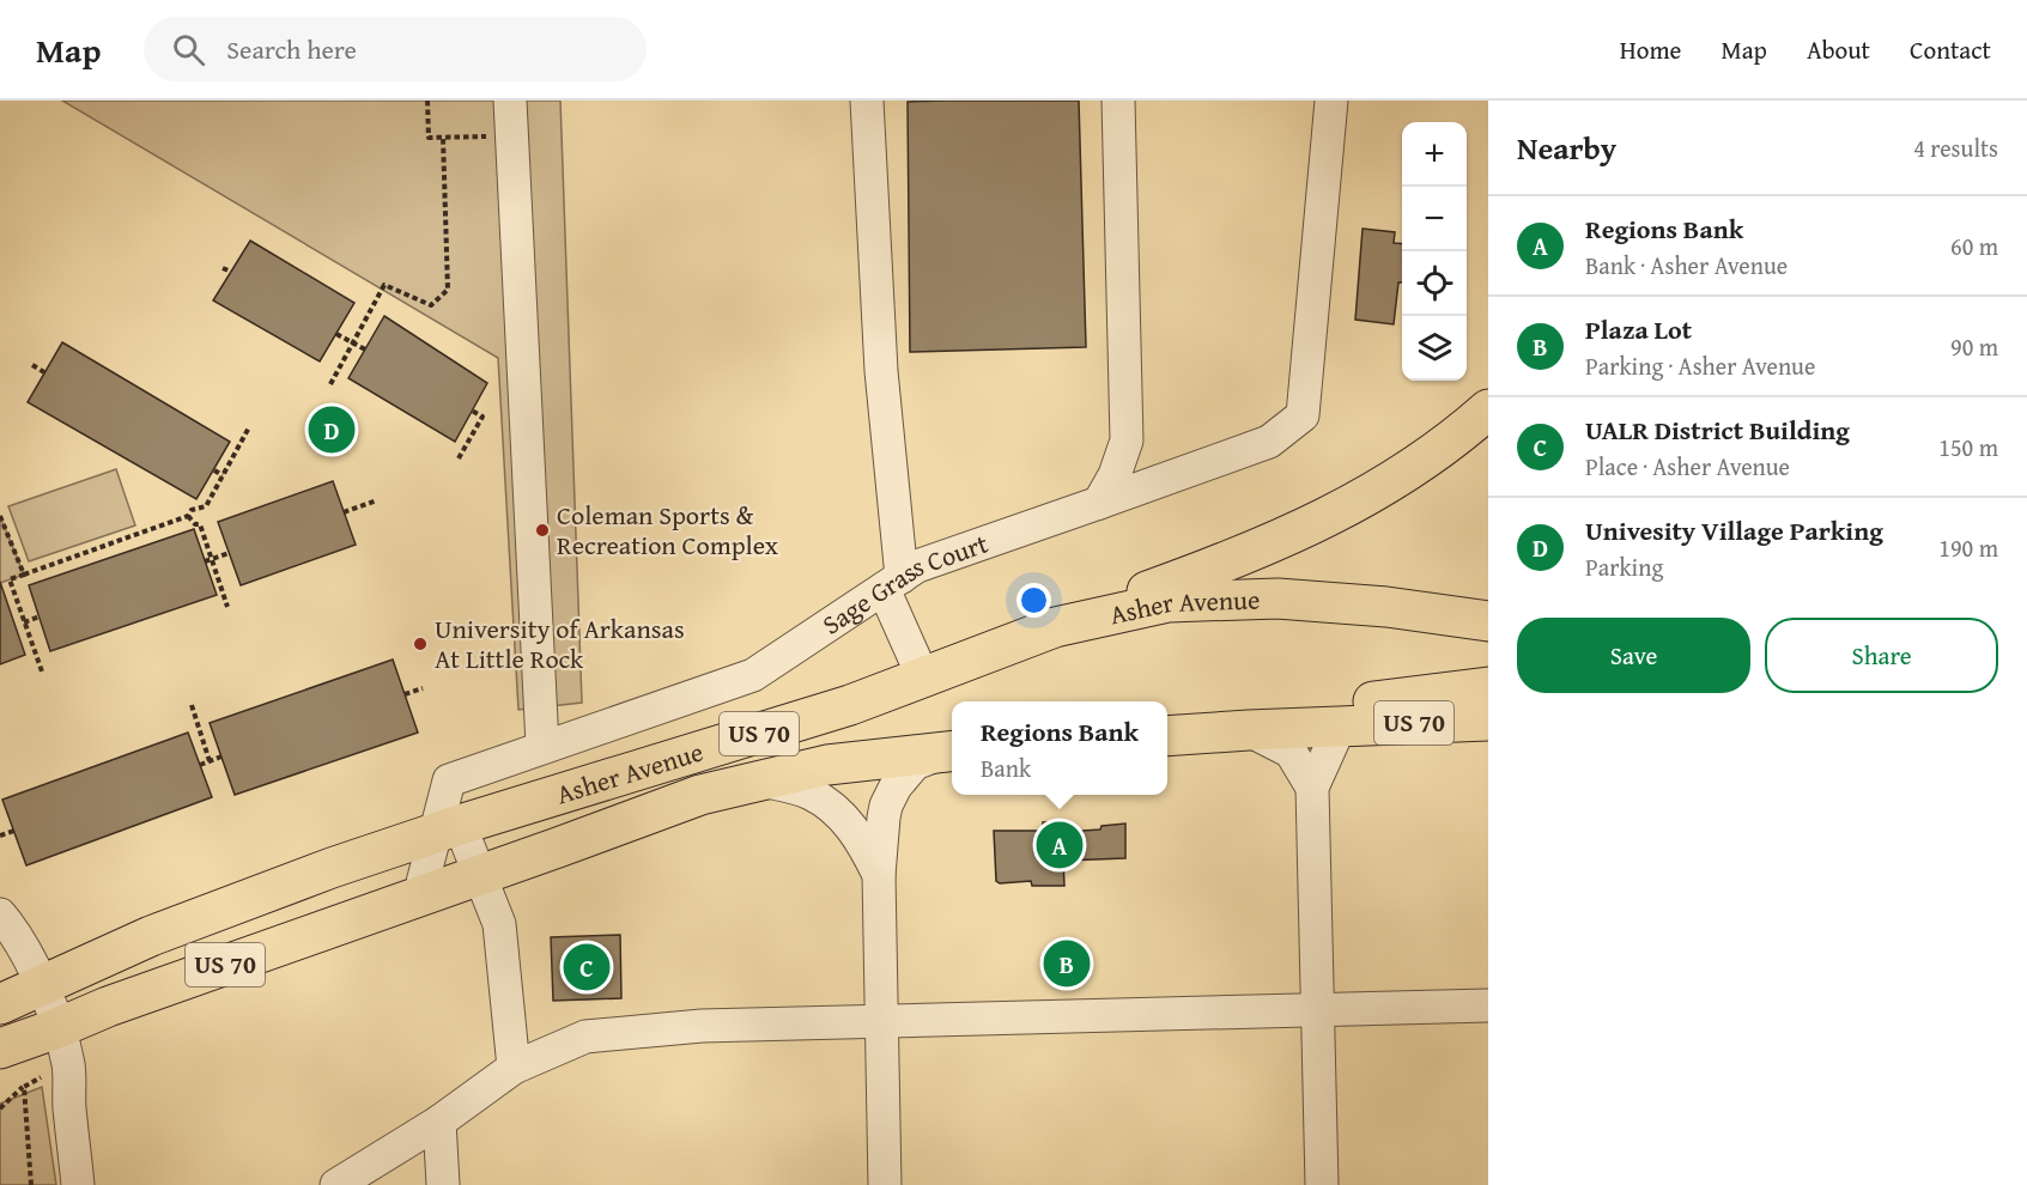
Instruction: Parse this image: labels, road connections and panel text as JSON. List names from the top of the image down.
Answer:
{
  "streets": {
    "main road": ["Asher Avenue", "US 70"],
    "street": ["Sage Grass Court"]
  },
  "crossings": [
    ["Sage Grass Court", "Asher Avenue"]
  ],
  "places": ["Coleman Sports & Recreation Complex", "University of Arkansas At Little Rock"],
  "page": {
    "header": "Map",
    "search": "Search here",
    "nav": [
      "Home",
      "Map",
      "About",
      "Contact"
    ],
    "heading": ["Nearby", "4 results"],
    "map_buttons": ["+", "−"],
    "list": [
      {
        "mark": "A",
        "name": "Regions Bank",
        "note": "Bank · Asher Avenue",
        "value": "60 m"
      },
      {
        "mark": "B",
        "name": "Plaza Lot",
        "note": "Parking · Asher Avenue",
        "value": "90 m"
      },
      {
        "mark": "C",
        "name": "UALR District Building",
        "note": "Place · Asher Avenue",
        "value": "150 m"
      },
      {
        "mark": "D",
        "name": "Univesity Village Parking",
        "note": "Parking",
        "value": "190 m"
      }
    ],
    "pins": [
      "D",
      "A",
      "B",
      "C"
    ],
    "buttons": ["Save", "Share"],
    "popup": ["Regions Bank", "Bank"]
  }
}
